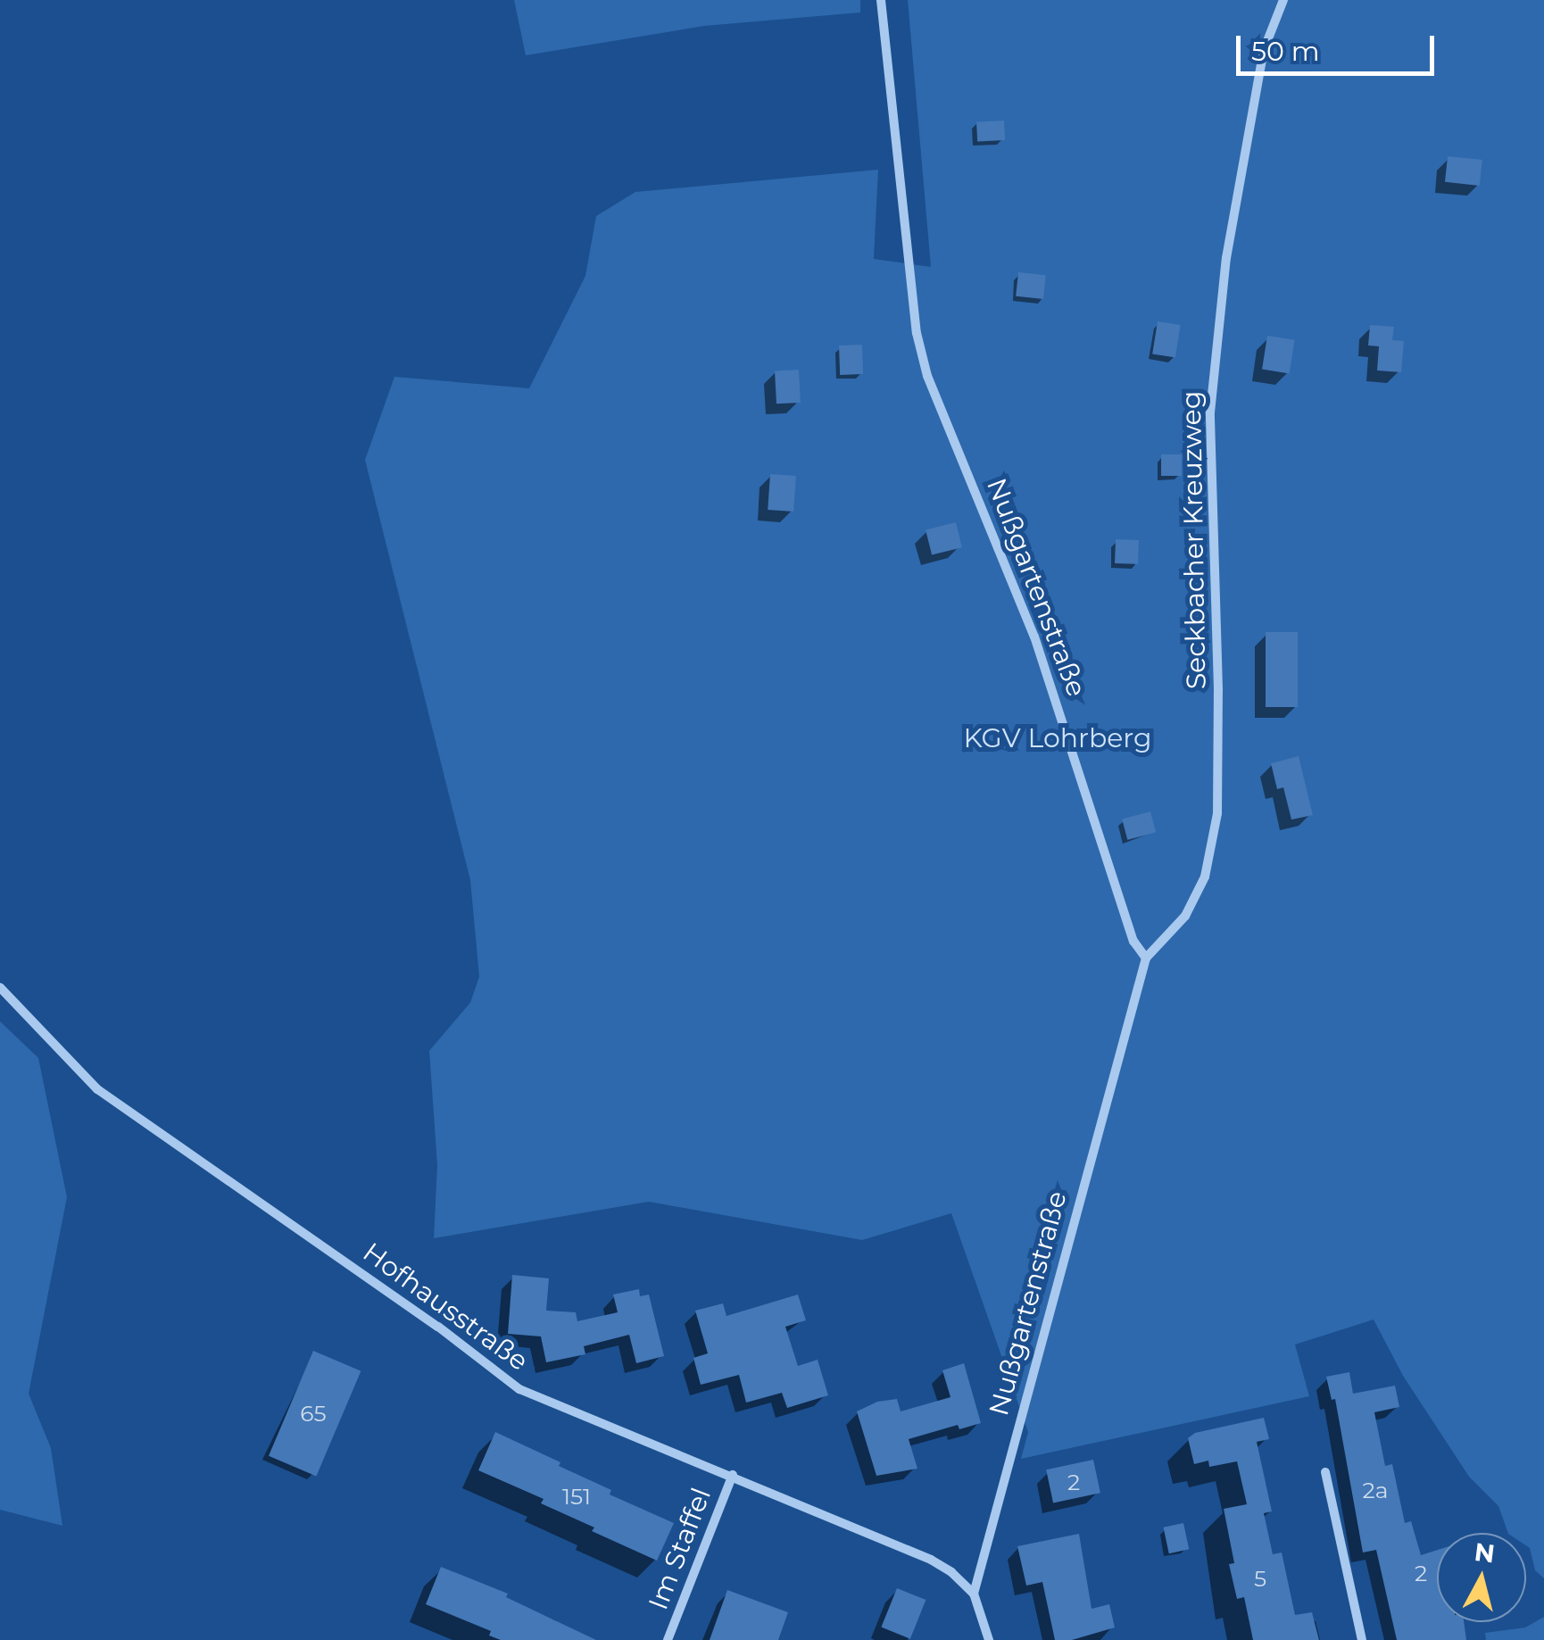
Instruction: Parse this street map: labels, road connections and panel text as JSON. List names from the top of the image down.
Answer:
{
  "streets": {
    "street": [
      "Seckbacher Kreuzweg",
      "Nußgartenstraße",
      "Hofhausstraße",
      "Im Staffel"
    ]
  },
  "crossings": [
    ["Seckbacher Kreuzweg", "Nußgartenstraße"],
    ["Nußgartenstraße", "Hofhausstraße"],
    ["Hofhausstraße", "Im Staffel"]
  ],
  "parks": ["KGV Lohrberg"],
  "house_numbers": [
    "65",
    "2",
    "2a",
    "151",
    "2",
    "5"
  ],
  "scale_bar": "50 m",
  "north": "top"
}
